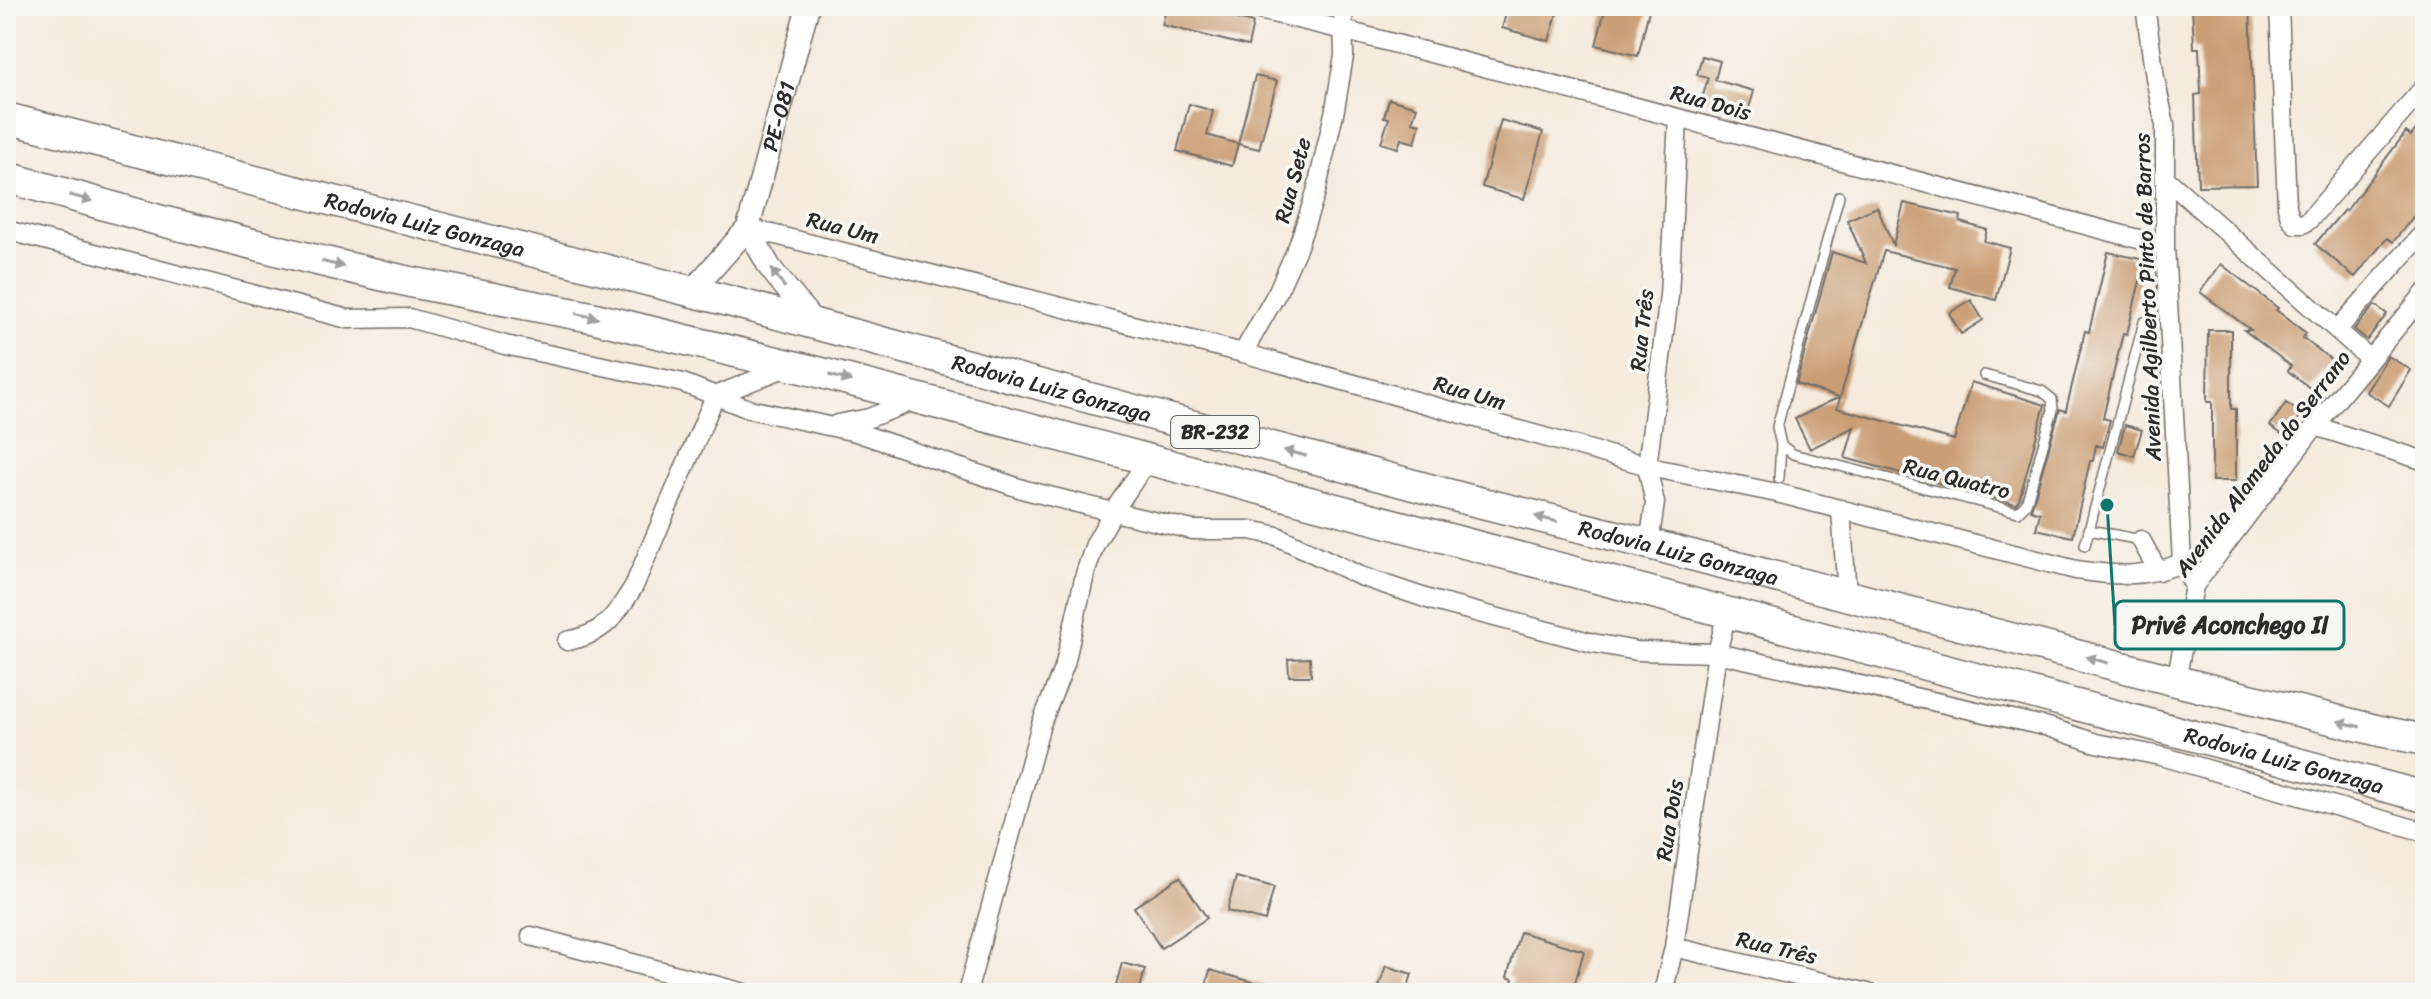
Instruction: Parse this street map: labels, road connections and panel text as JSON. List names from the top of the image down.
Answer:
{
  "streets": {
    "highway": ["Rodovia Luiz Gonzaga", "BR-232"],
    "street": [
      "Rua Dois",
      "PE-081",
      "Rua Sete",
      "Rua Um",
      "Avenida Agilberto Pinto de Barros",
      "Rua Três",
      "Avenida Alameda do Serrano"
    ],
    "lane": ["Rua Quatro"]
  },
  "crossings": [
    ["Rua Dois", "Rua Sete"],
    ["Rua Dois", "Rodovia Luiz Gonzaga"],
    ["Rua Dois", "Avenida Agilberto Pinto de Barros"],
    ["Rua Dois", "Rua Três"],
    ["PE-081", "Rua Um"],
    ["Rua Sete", "Rua Um"],
    ["Rodovia Luiz Gonzaga", "Rua Três"],
    ["Rodovia Luiz Gonzaga", "Avenida Alameda do Serrano"],
    ["Rua Um", "Avenida Agilberto Pinto de Barros"],
    ["Rua Um", "Rua Três"],
    ["Avenida Agilberto Pinto de Barros", "Avenida Alameda do Serrano"]
  ],
  "places": ["Privê Aconchego II"]
}
